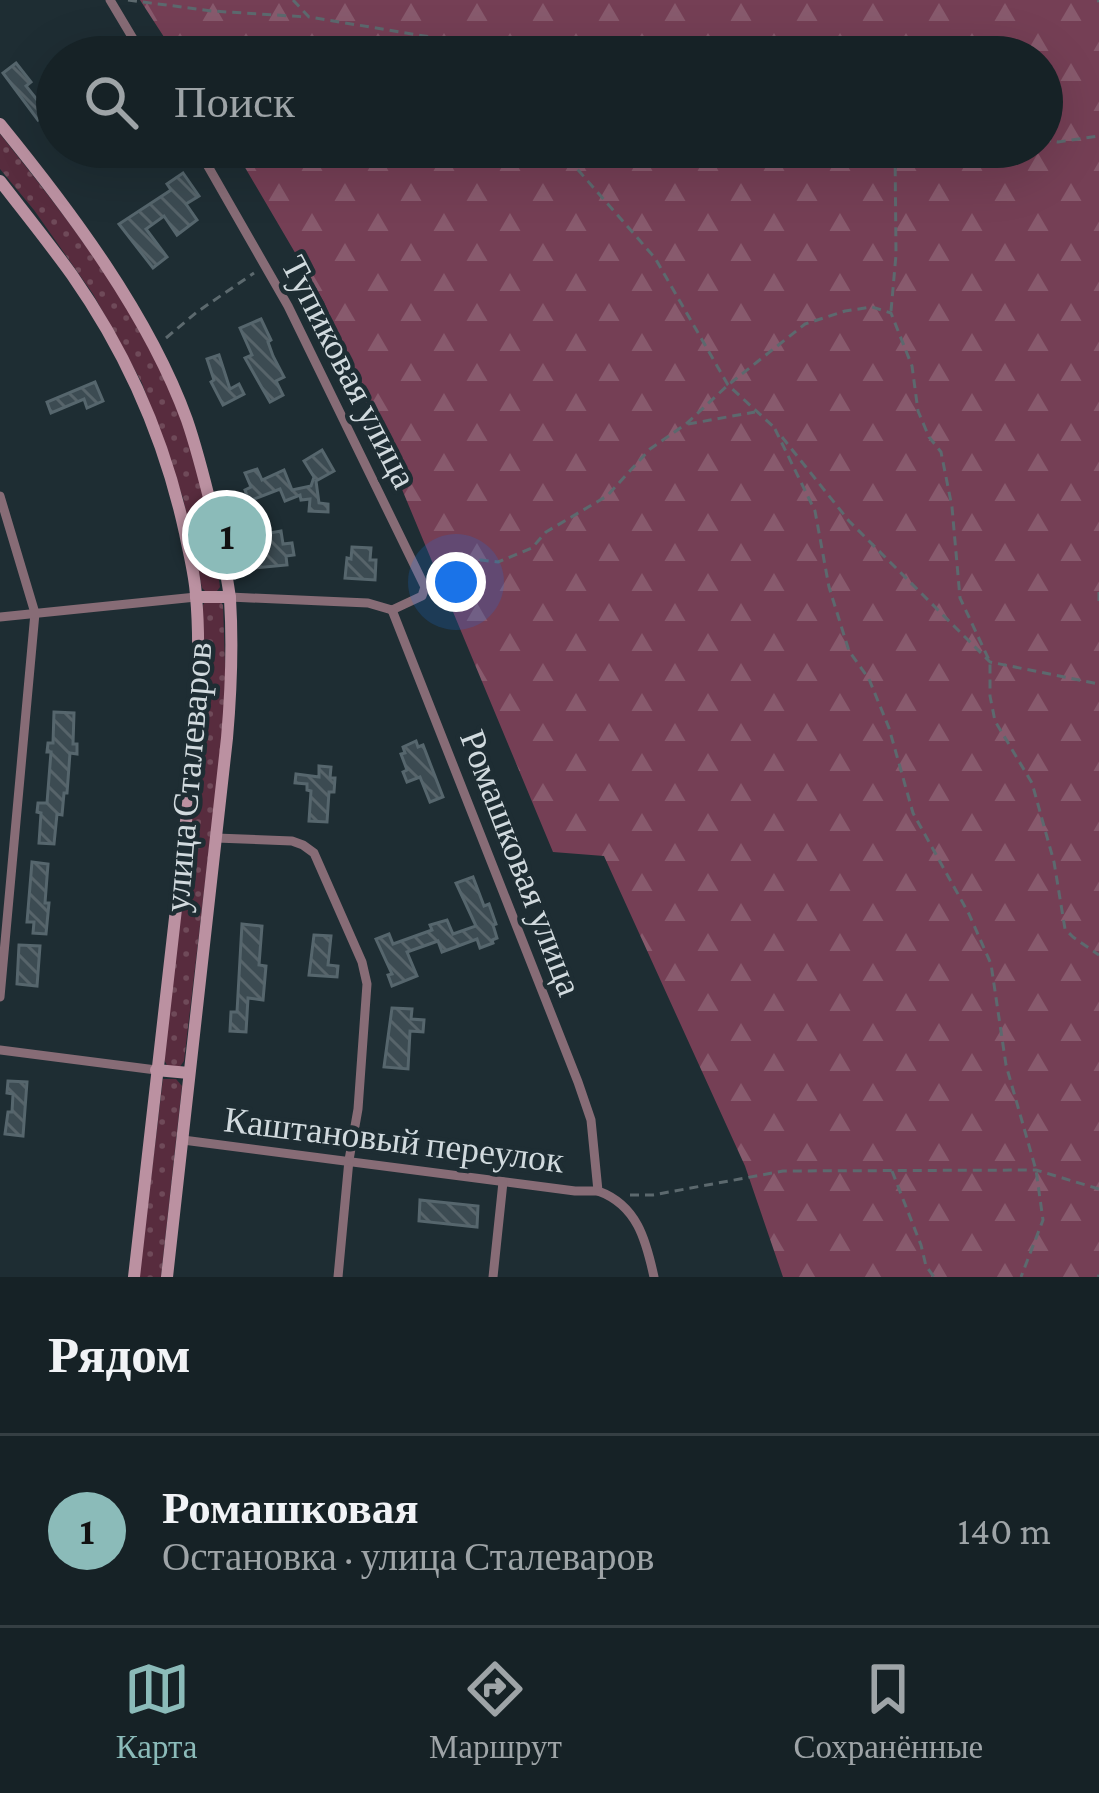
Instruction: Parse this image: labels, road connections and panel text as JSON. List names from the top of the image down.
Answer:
{
  "streets": {
    "main road": ["улица Сталеваров"],
    "street": ["Тупиковая улица", "Ромашковая улица", "Каштановый переулок"]
  },
  "crossings": [
    ["улица Сталеваров", "Каштановый переулок"],
    ["Ромашковая улица", "Каштановый переулок"]
  ],
  "page": {
    "search": "Поиск",
    "pins": "1",
    "heading": "Рядом",
    "list": [
      {
        "mark": "1",
        "name": "Ромашковая",
        "note": "Остановка · улица Сталеваров",
        "value": "140 m"
      }
    ],
    "nav": ["Карта", "Маршрут", "Сохранённые"]
  }
}
